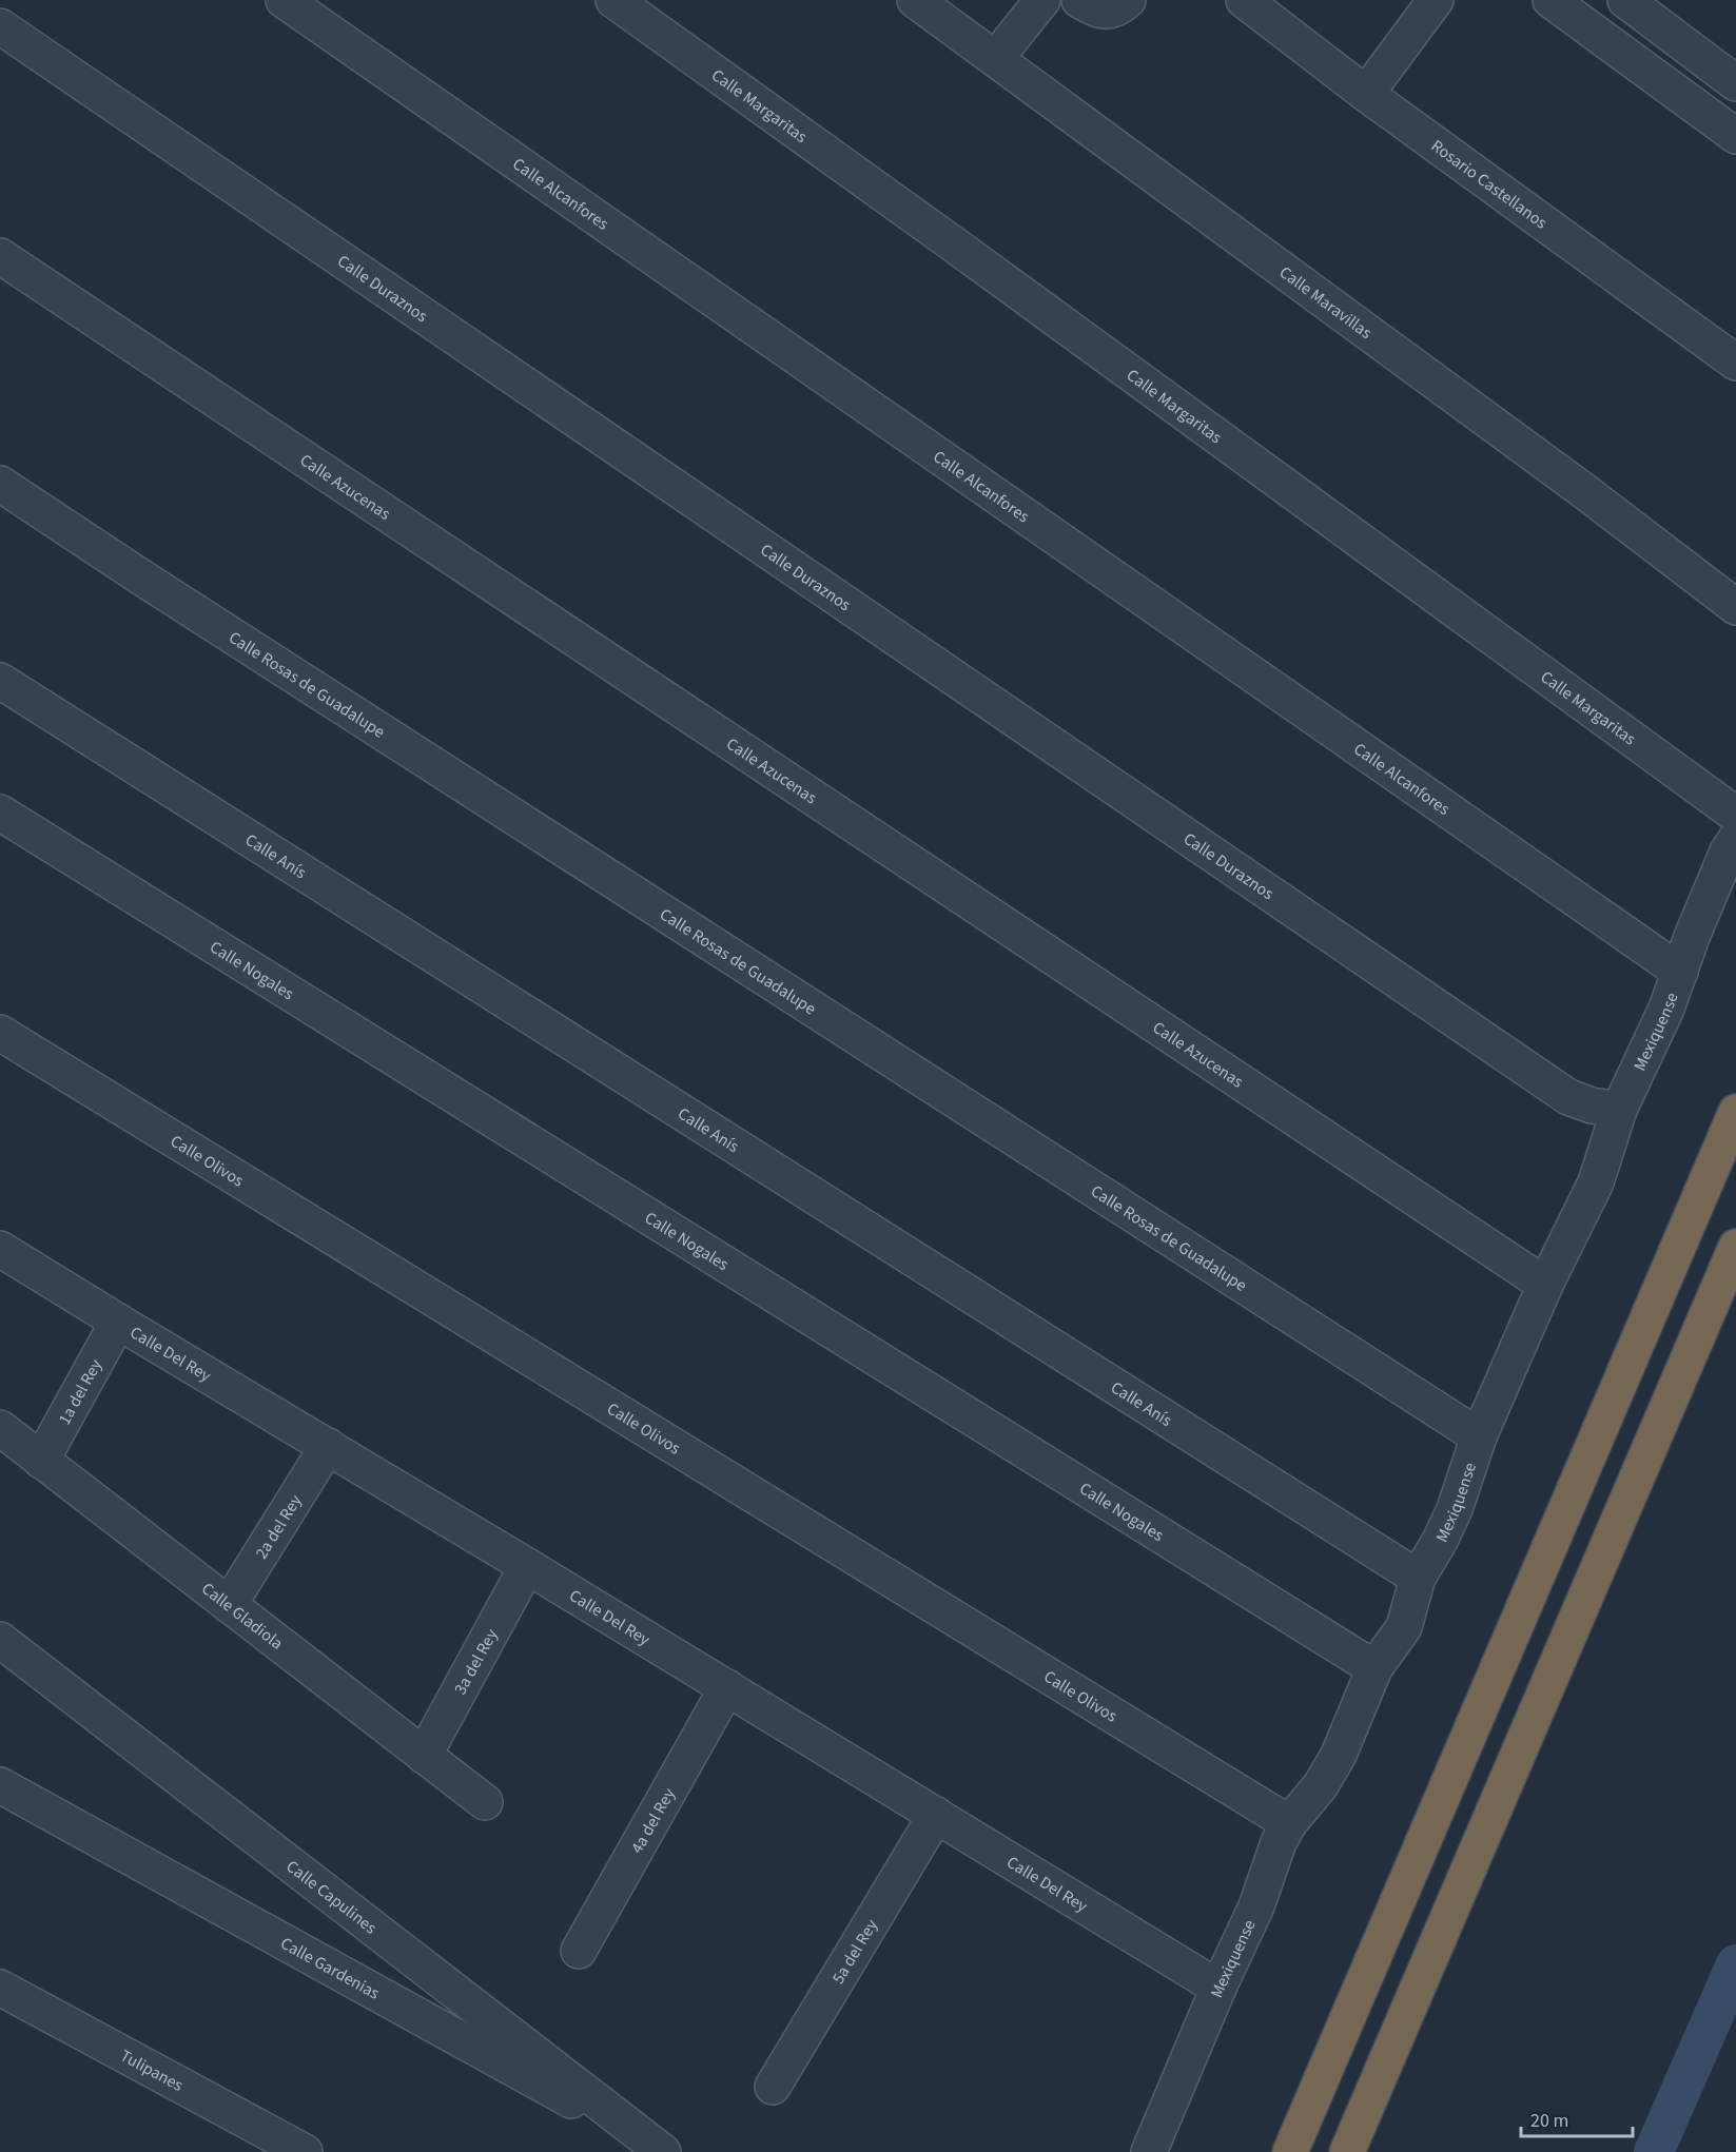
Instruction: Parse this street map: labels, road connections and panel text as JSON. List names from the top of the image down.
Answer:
{
  "streets": {
    "street": [
      "Calle Margaritas",
      "Rosario Castellanos",
      "Calle Alcanfores",
      "Calle Duraznos",
      "Calle Maravillas",
      "Calle Azucenas",
      "Calle Rosas de Guadalupe",
      "Calle Anís",
      "Calle Nogales",
      "Mexiquense",
      "Calle Olivos",
      "Calle Del Rey",
      "1a del Rey",
      "2a del Rey",
      "Calle Gladiola",
      "3a del Rey",
      "4a del Rey",
      "Calle Capulines",
      "5a del Rey",
      "Calle Gardenias",
      "Tulipanes"
    ]
  },
  "crossings": [
    ["Calle Alcanfores", "Mexiquense"],
    ["Calle Duraznos", "Mexiquense"],
    ["Calle Azucenas", "Mexiquense"],
    ["Calle Rosas de Guadalupe", "Mexiquense"],
    ["Calle Anís", "Mexiquense"],
    ["Calle Nogales", "Mexiquense"],
    ["Mexiquense", "Calle Olivos"],
    ["Mexiquense", "Calle Del Rey"],
    ["Calle Del Rey", "1a del Rey"],
    ["Calle Del Rey", "2a del Rey"],
    ["Calle Del Rey", "3a del Rey"],
    ["Calle Del Rey", "4a del Rey"],
    ["Calle Del Rey", "5a del Rey"],
    ["1a del Rey", "Calle Gladiola"],
    ["2a del Rey", "Calle Gladiola"],
    ["Calle Gladiola", "3a del Rey"],
    ["Calle Capulines", "Calle Gardenias"]
  ],
  "scale_bar": "20 m"
}
